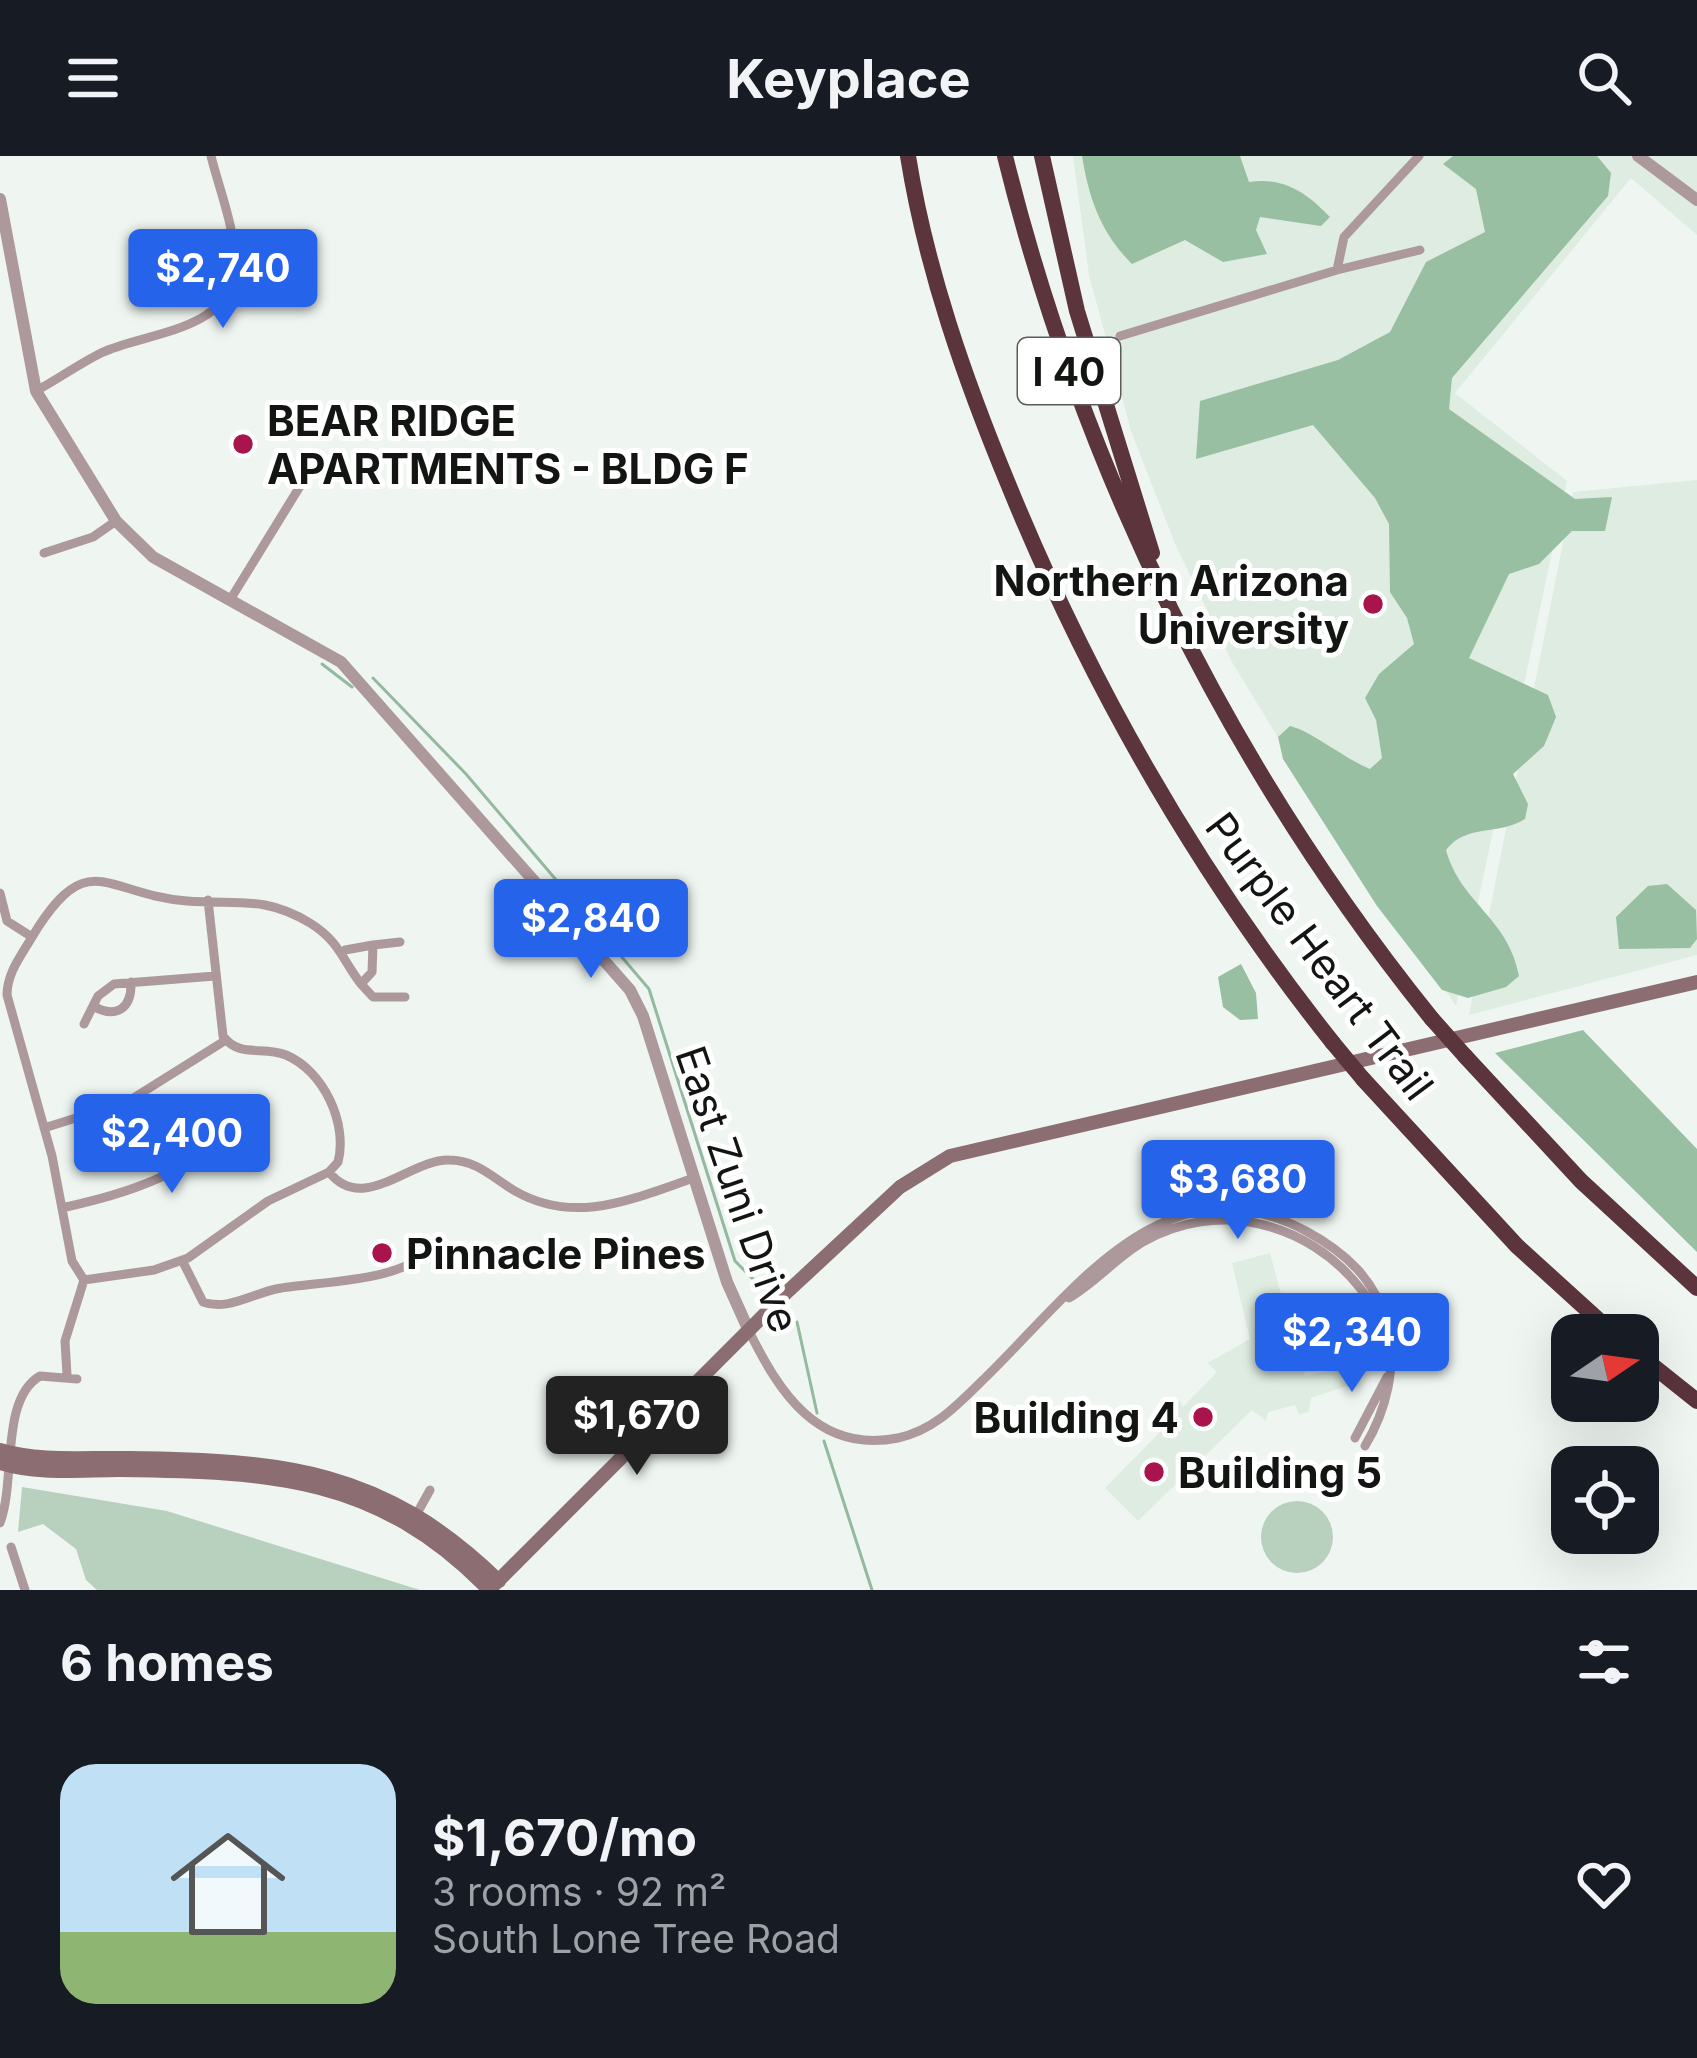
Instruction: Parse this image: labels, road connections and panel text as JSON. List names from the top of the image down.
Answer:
{
  "streets": {
    "highway": ["I 40", "Purple Heart Trail"],
    "street": ["East Zuni Drive"]
  },
  "places": [
    "BEAR RIDGE APARTMENTS - BLDG F",
    "Northern Arizona University",
    "Pinnacle Pines",
    "Building 4",
    "Building 5"
  ],
  "north": "right",
  "page": {
    "header": "Keyplace",
    "price": [
      "$2,740",
      "$2,840",
      "$2,400",
      "$3,680",
      "$2,340",
      "$1,670"
    ],
    "heading": "6 homes",
    "list": [
      {
        "name": "$1,670/mo",
        "note": "3 rooms · 92 m² · South Lone Tree Road"
      }
    ]
  }
}
